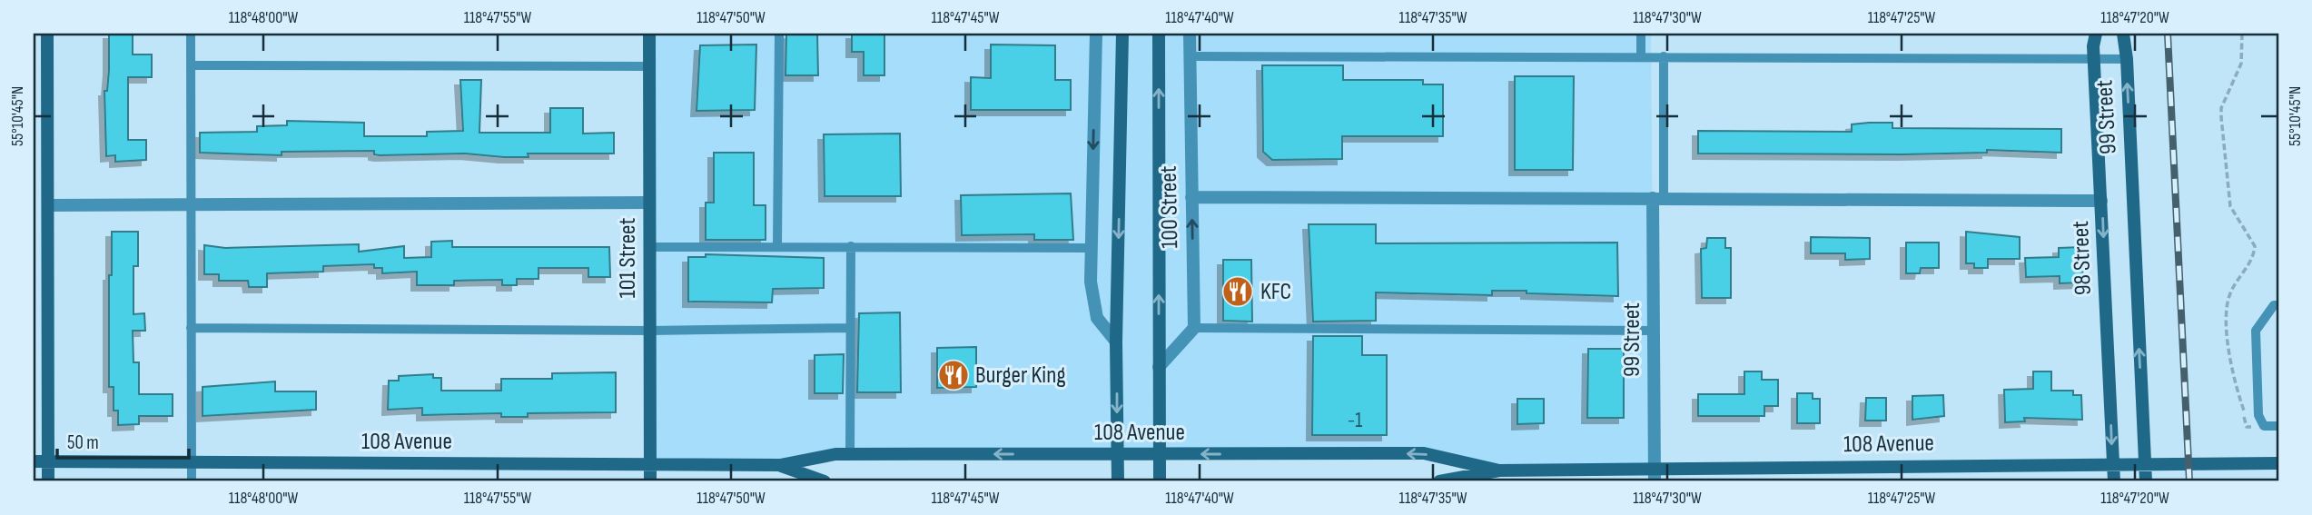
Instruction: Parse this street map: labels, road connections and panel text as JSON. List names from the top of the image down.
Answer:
{
  "streets": {
    "street": [
      "99 Street",
      "100 Street",
      "101 Street",
      "98 Street",
      "108 Avenue"
    ]
  },
  "crossings": [
    ["99 Street", "108 Avenue"],
    ["100 Street", "108 Avenue"],
    ["101 Street", "108 Avenue"],
    ["98 Street", "108 Avenue"]
  ],
  "one_way": ["99 Street", "98 Street"],
  "places": {
    "restaurant": ["KFC", "Burger King"]
  },
  "house_numbers": ["-1"],
  "scale_bar": "50 m",
  "coordinates": [
    "118°48'00\"W",
    "118°47'55\"W",
    "118°47'50\"W",
    "118°47'45\"W",
    "118°47'40\"W",
    "118°47'35\"W",
    "118°47'30\"W",
    "118°47'25\"W",
    "118°47'20\"W",
    "55°10'45\"N"
  ]
}
